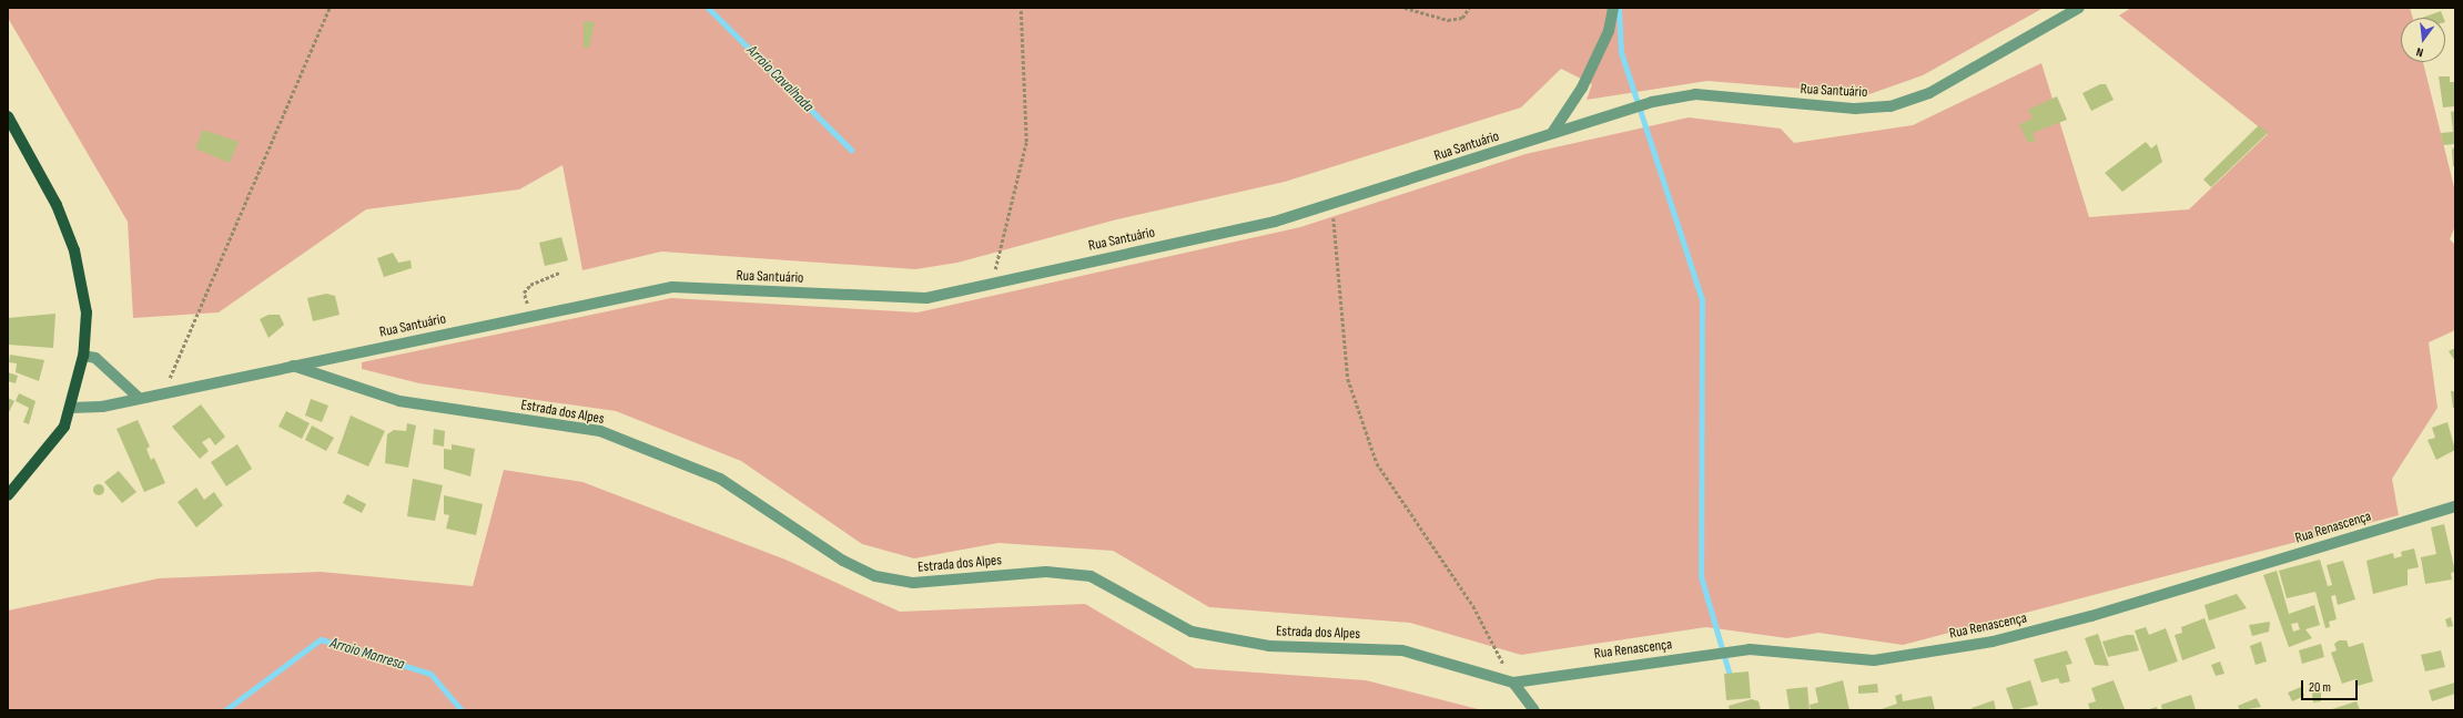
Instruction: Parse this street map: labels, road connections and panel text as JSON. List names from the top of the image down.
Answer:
{
  "streets": {
    "street": ["Rua Santuário", "Estrada dos Alpes", "Rua Renascença"]
  },
  "crossings": [
    ["Rua Santuário", "Estrada dos Alpes"],
    ["Estrada dos Alpes", "Rua Renascença"]
  ],
  "water": ["Arroio Cavalhada", "Arroio Manresa"],
  "scale_bar": "20 m",
  "north": "bottom"
}
